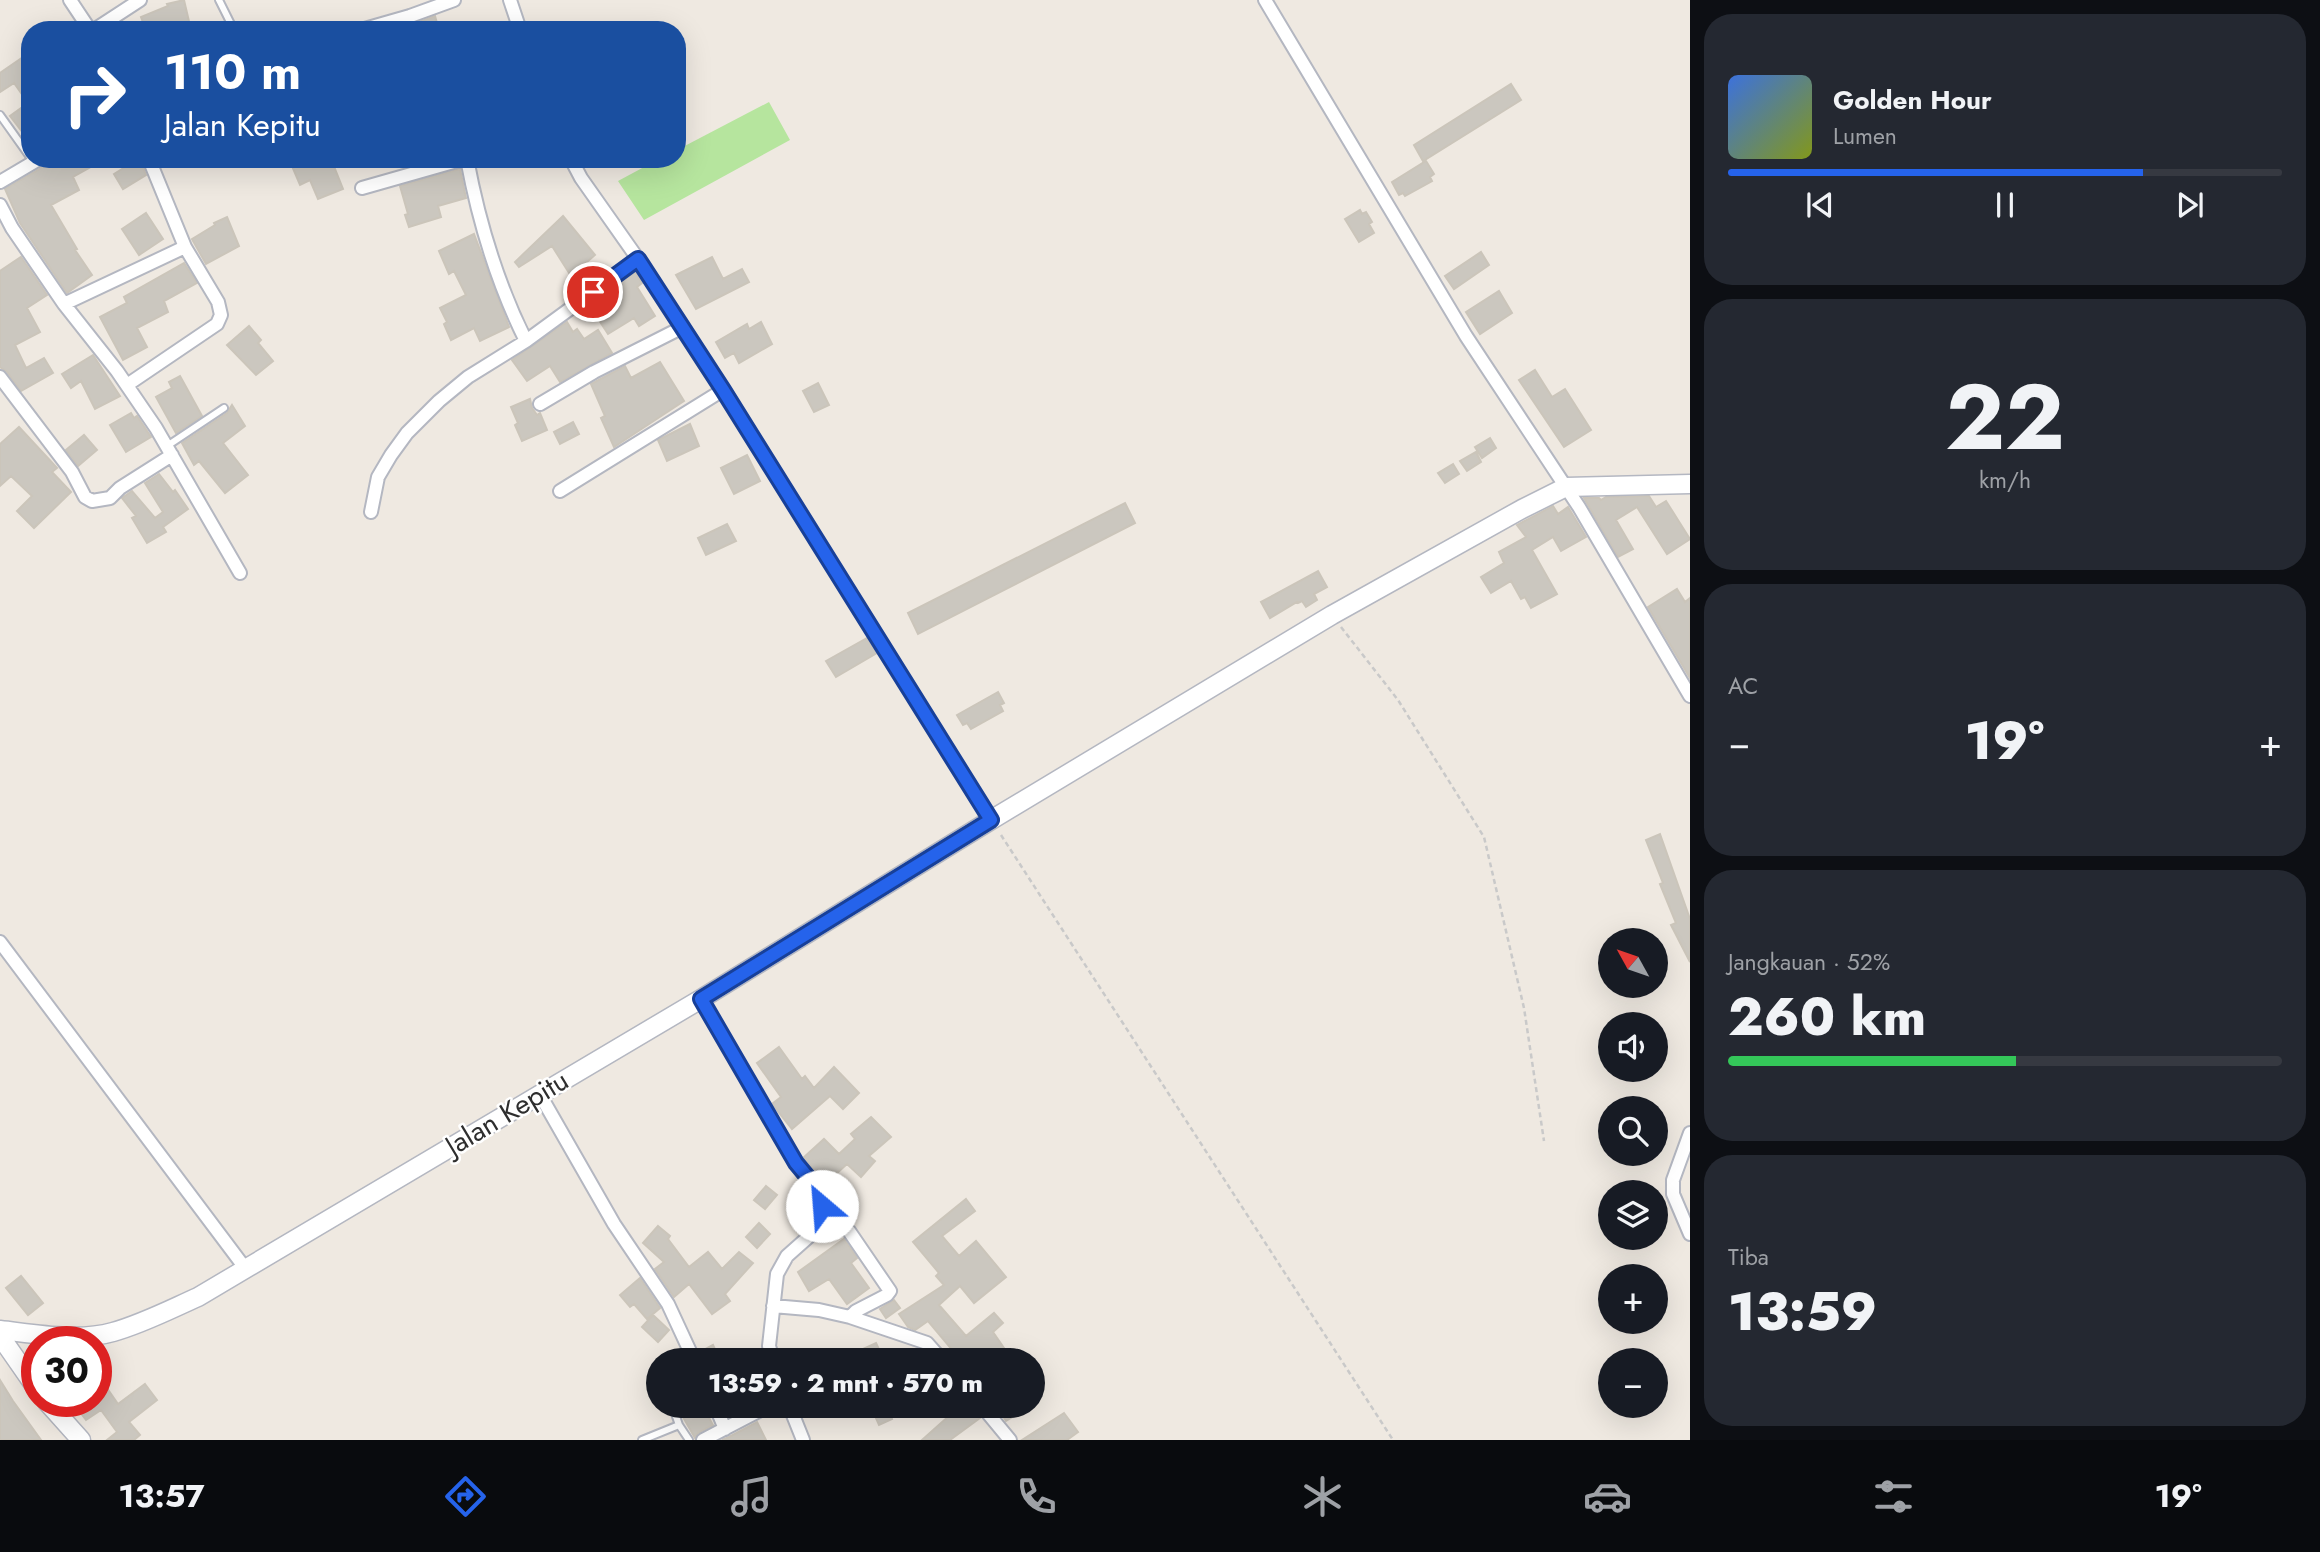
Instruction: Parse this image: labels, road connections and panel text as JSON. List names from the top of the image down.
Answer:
{
  "streets": {
    "street": ["Jalan Kepitu"]
  },
  "north": "top left",
  "page": {
    "turn": ["110 m", "Jalan Kepitu"],
    "song": ["Golden Hour", "Lumen"],
    "tile": [
      ["22", "km/h"],
      "AC",
      ["Jangkauan · 52%", "260 km"],
      ["Tiba", "13:59"]
    ],
    "heat": ["−", "19°", "+"],
    "map_buttons": ["+", "−"],
    "limit": "30",
    "trip": "13:59 · 2 mnt · 570 m",
    "tabs": ["13:57", "19°"]
  }
}
